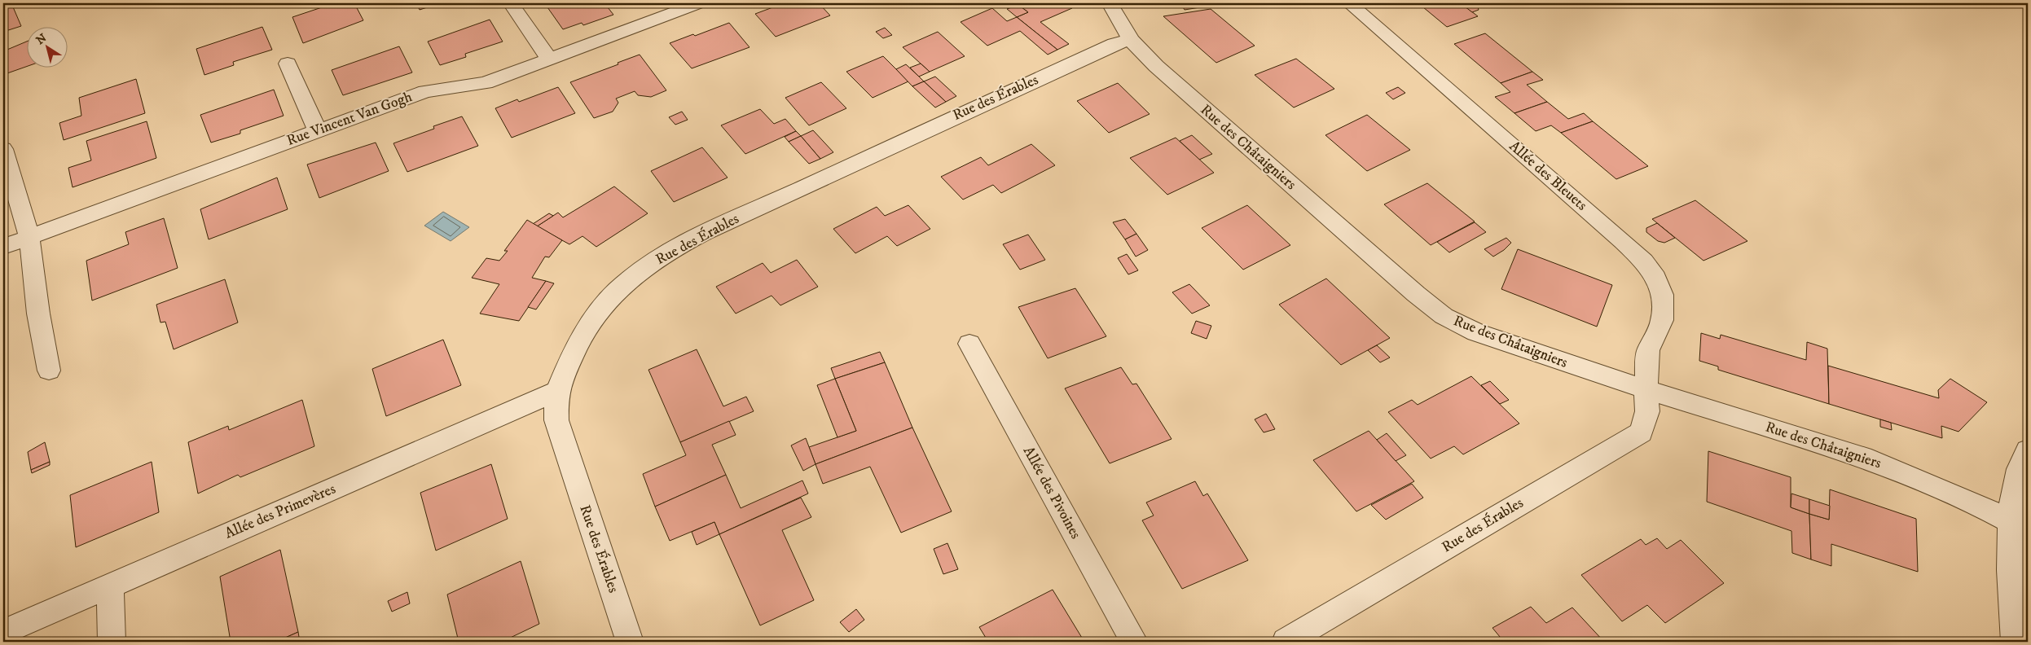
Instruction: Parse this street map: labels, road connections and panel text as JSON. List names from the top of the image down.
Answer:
{
  "streets": {
    "street": [
      "Rue des Érables",
      "Rue Vincent Van Gogh",
      "Rue des Châtaigniers",
      "Allée des Bleuets",
      "Allée des Pivoines",
      "Allée des Primevères"
    ]
  },
  "crossings": [
    ["Rue des Érables", "Rue des Châtaigniers"],
    ["Rue des Érables", "Allée des Bleuets"],
    ["Rue des Érables", "Allée des Primevères"],
    ["Rue des Châtaigniers", "Allée des Bleuets"]
  ],
  "north": "top left"
}
